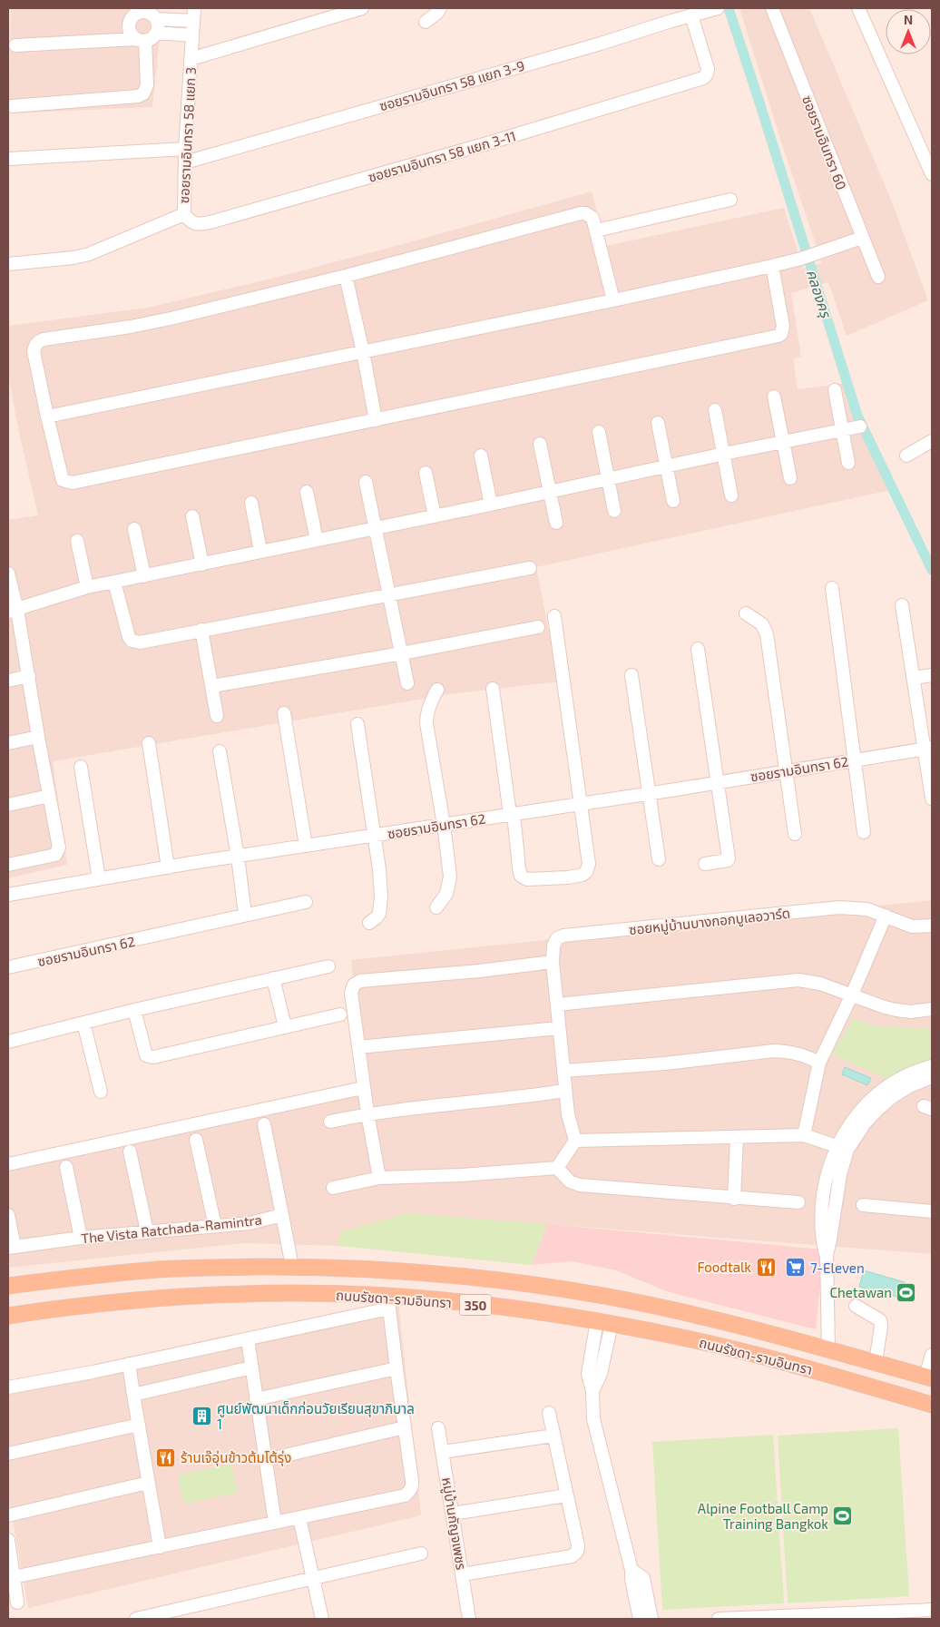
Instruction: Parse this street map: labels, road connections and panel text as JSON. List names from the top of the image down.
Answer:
{
  "streets": {
    "main road": ["ถนนรัชดา-รามอินทรา", "350"],
    "street": [
      "ซอยรามอินทรา 58 แยก 3-9",
      "ซอยรามอินทรา 58 แยก 3",
      "ซอยรามอินทรา 60",
      "ซอยรามอินทรา 58 แยก 3-11",
      "ซอยรามอินทรา 62",
      "ซอยหมู่บ้านบางกอกบูเลอวาร์ด",
      "The Vista Ratchada-Ramintra",
      "หมู่บ้านกัญจเพชร"
    ]
  },
  "crossings": [
    ["ซอยรามอินทรา 58 แยก 3-9", "ซอยรามอินทรา 58 แยก 3"],
    ["ซอยรามอินทรา 58 แยก 3-9", "ซอยรามอินทรา 58 แยก 3-11"],
    ["ซอยรามอินทรา 58 แยก 3", "ซอยรามอินทรา 58 แยก 3-11"],
    ["The Vista Ratchada-Ramintra", "ถนนรัชดา-รามอินทรา"]
  ],
  "water": ["คลองครุ"],
  "places": {
    "restaurant": ["Foodtalk", "ร้านเจ๊อุ่นข้าวต้มโต้รุ่ง"],
    "supermarket": ["7-Eleven"],
    "sports": ["Chetawan", "Alpine Football Camp Training Bangkok"],
    "building": ["ศูนย์พัฒนาเด็กก่อนวัยเรียนสุขาภิบาล 1"]
  },
  "north": "top"
}
